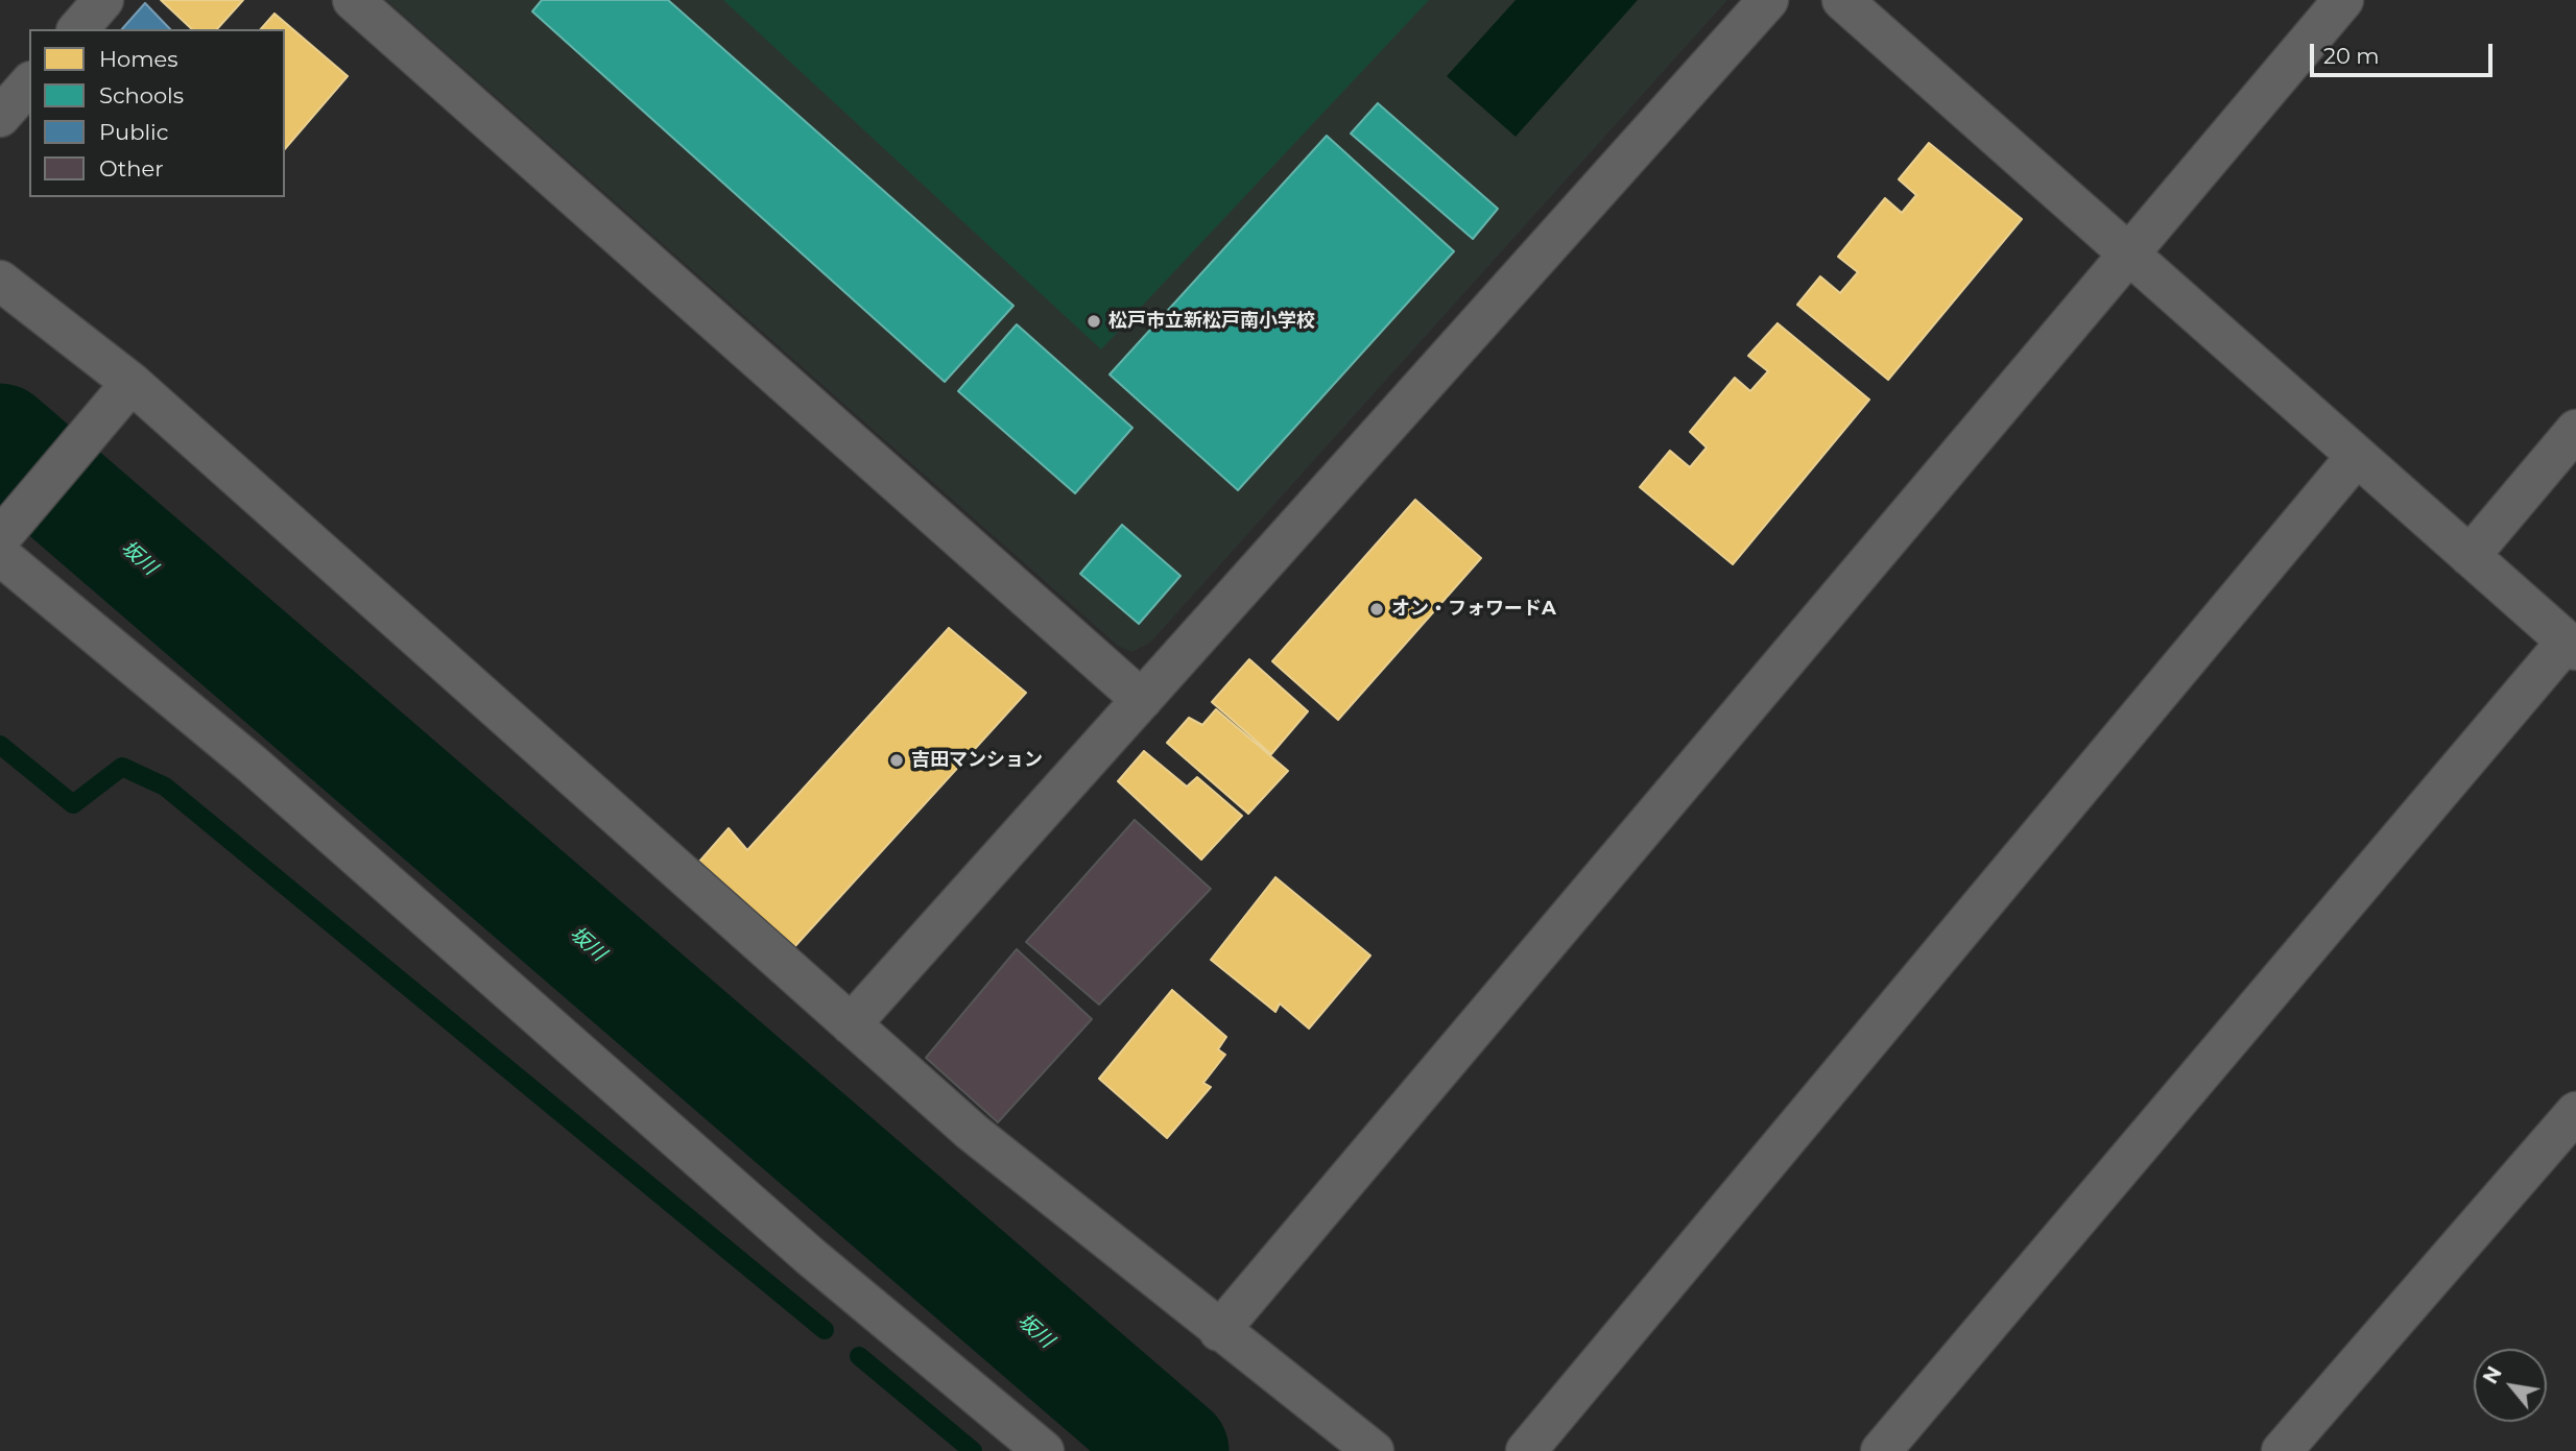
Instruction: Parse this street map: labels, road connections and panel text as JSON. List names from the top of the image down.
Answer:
{
  "water": ["坂川"],
  "places": ["松戸市立新松戸南小学校", "オン・フォワードA", "吉田マンション"],
  "legend": [
    "Homes",
    "Schools",
    "Public",
    "Other"
  ],
  "scale_bar": "20 m",
  "north": "top left"
}
